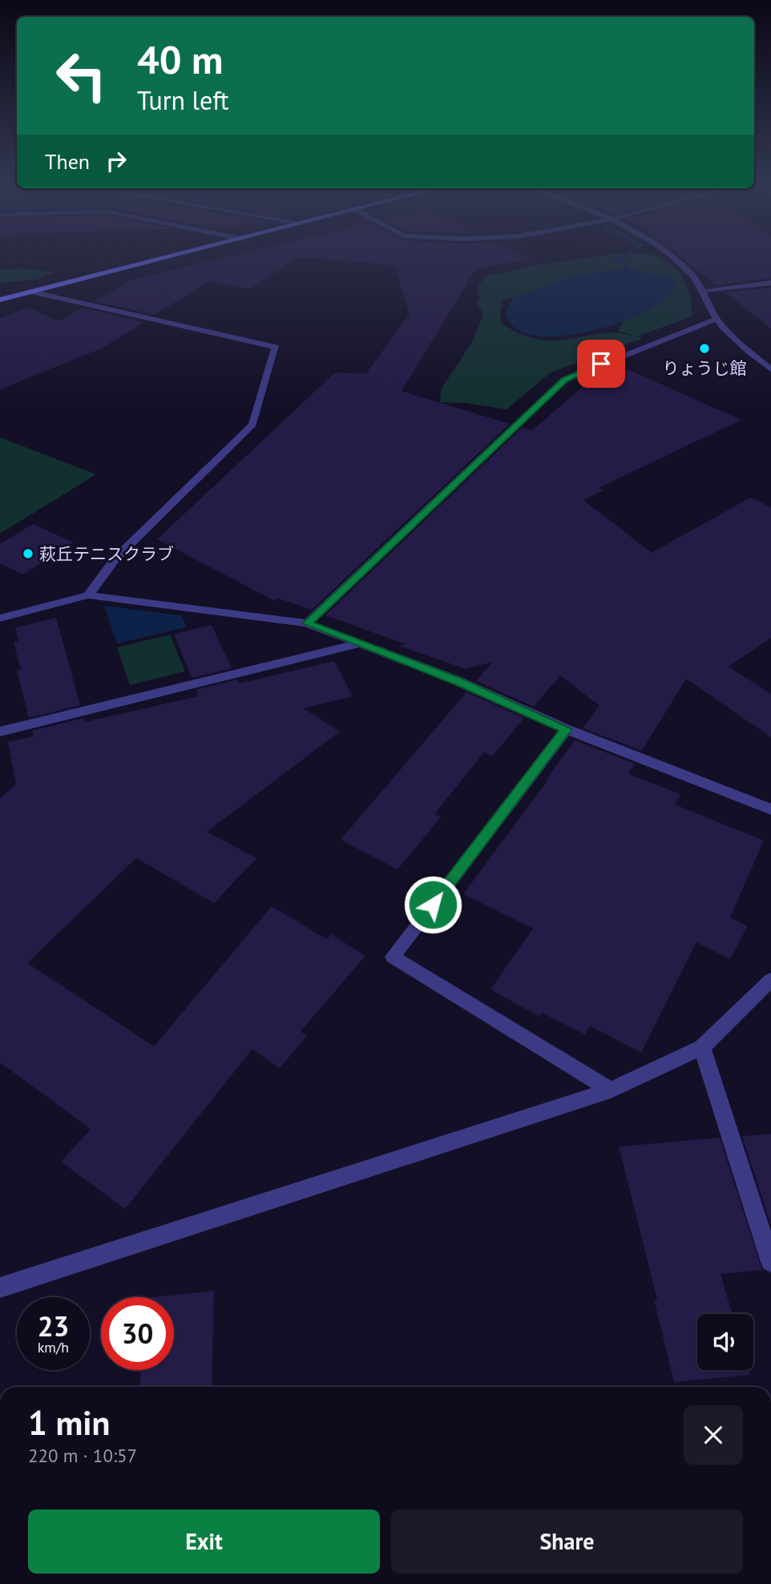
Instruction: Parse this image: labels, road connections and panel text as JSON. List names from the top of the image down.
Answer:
{
  "places": ["りょうじ館", "萩丘テニスクラブ"],
  "page": {
    "turn": ["40 m", "Turn left"],
    "then": "Then",
    "speed": "23 km/h",
    "limit": "30",
    "heading": ["1 min", "220 m · 10:57"],
    "buttons": ["Exit", "Share"]
  }
}
